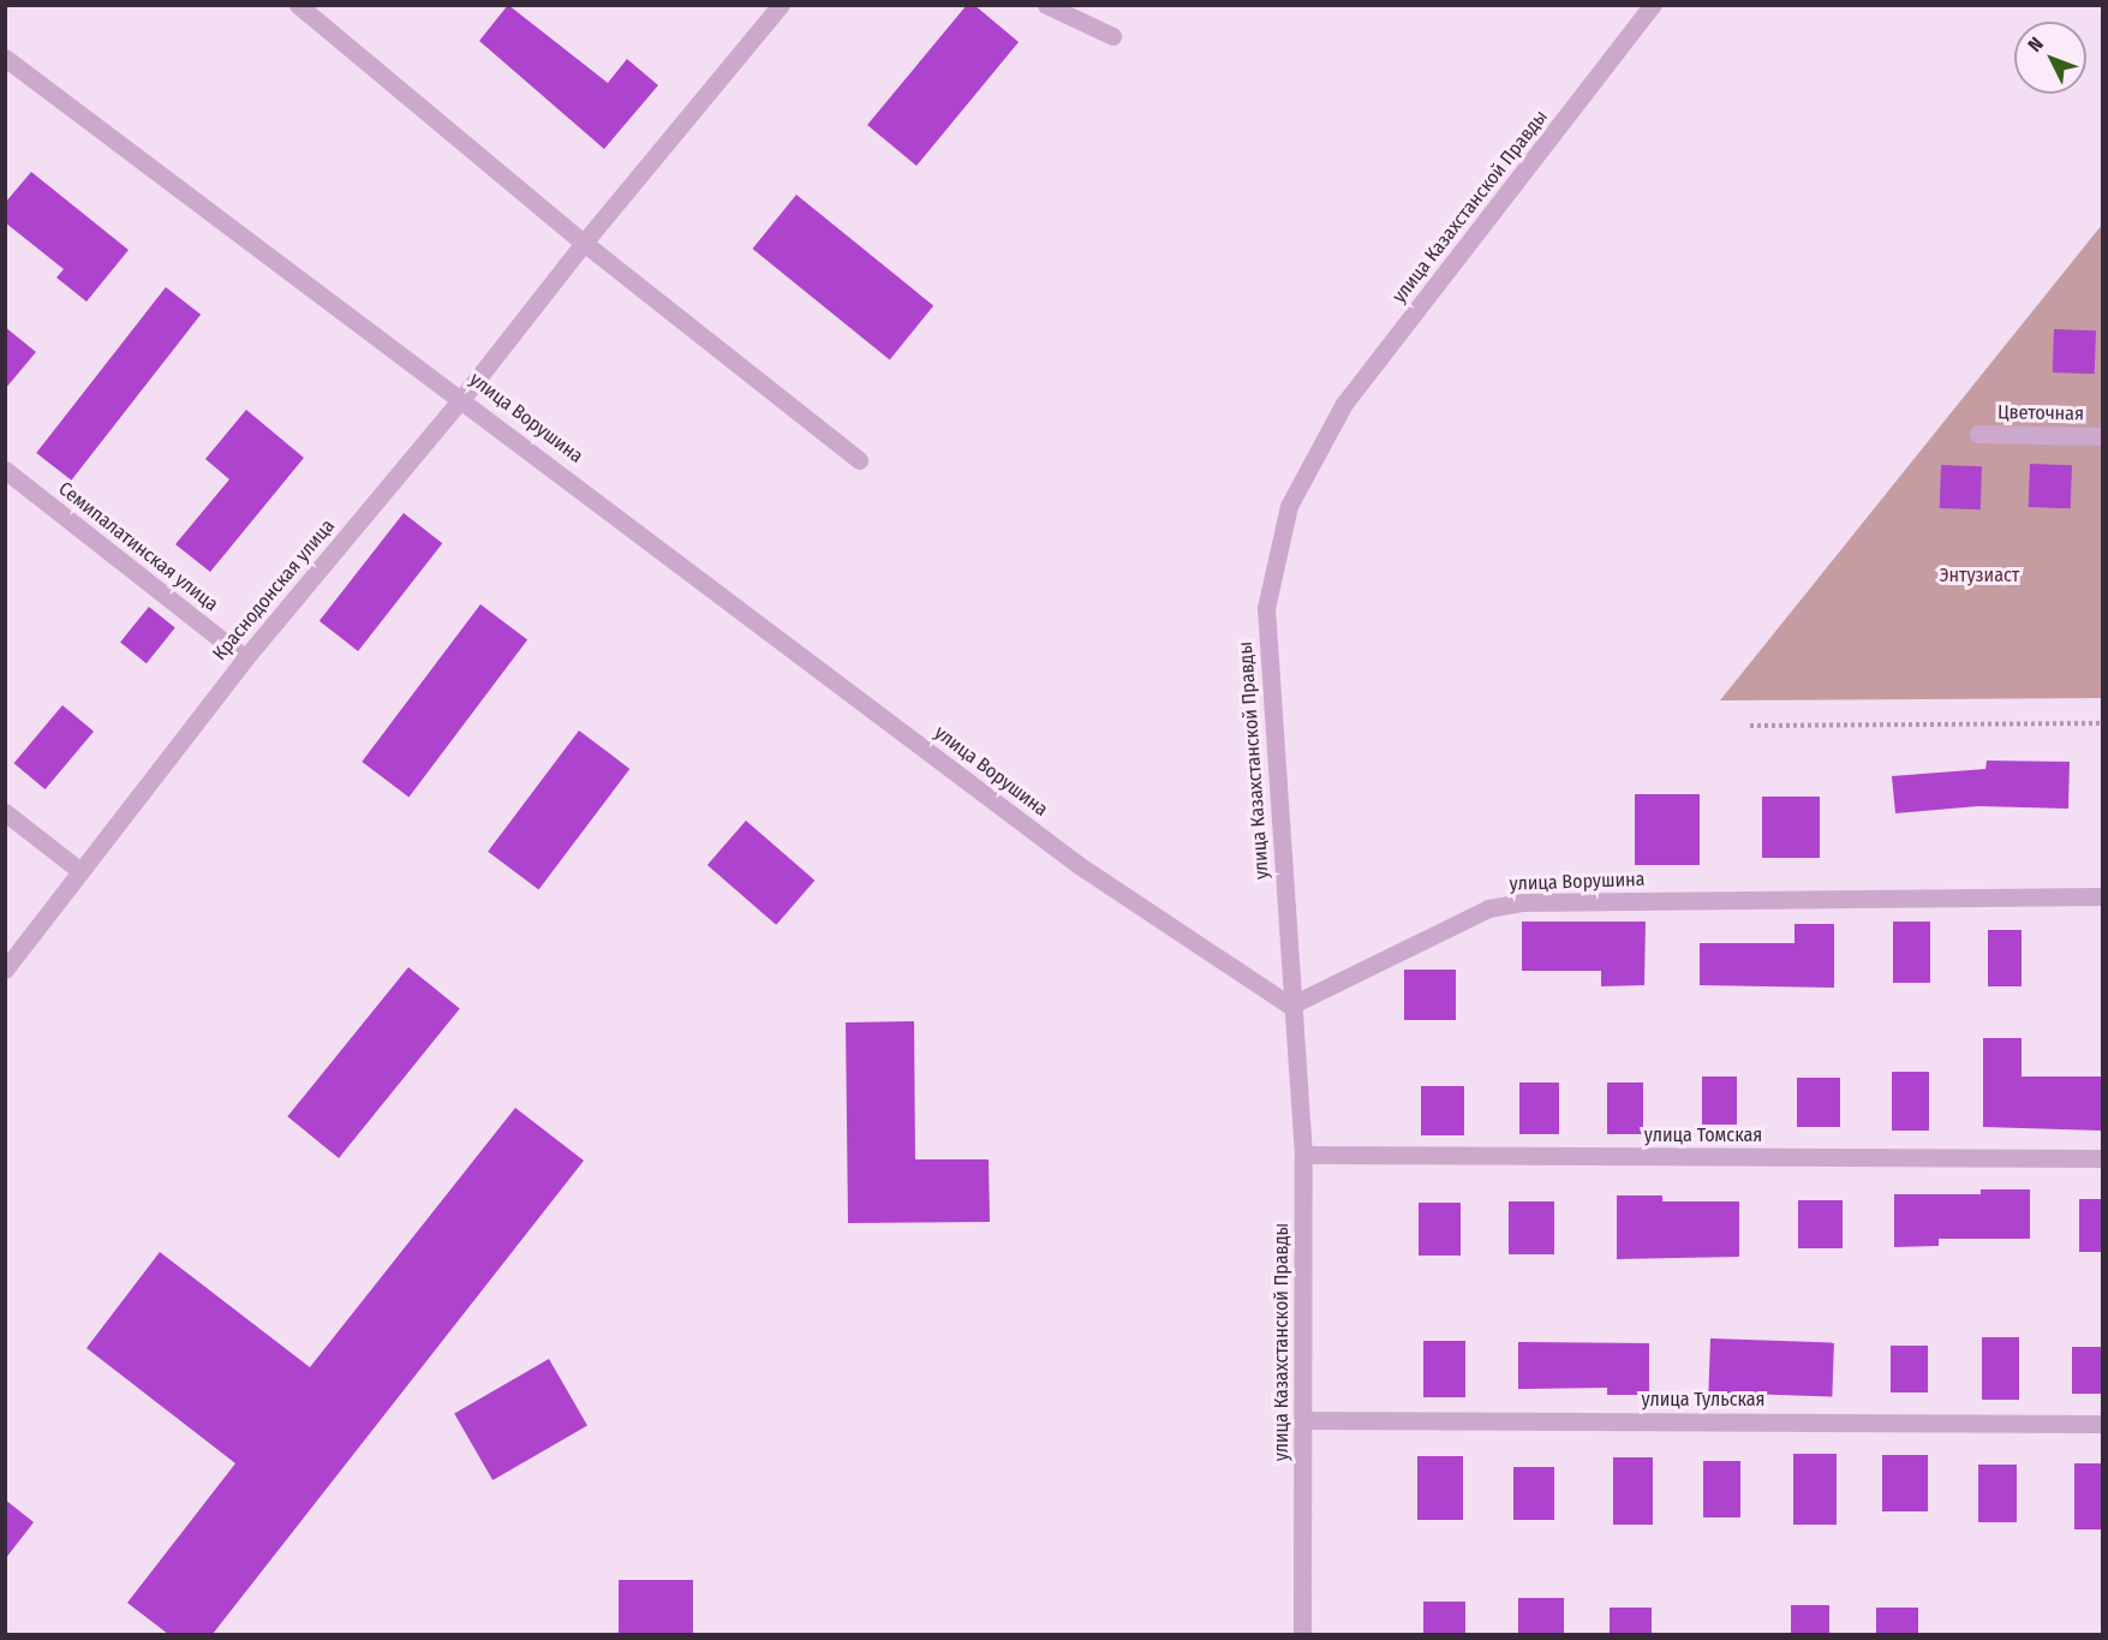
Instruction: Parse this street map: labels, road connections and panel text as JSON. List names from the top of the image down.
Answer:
{
  "streets": {
    "street": [
      "улица Казахстанской Правды",
      "Цветочная",
      "улица Ворушина",
      "Семипалатинская улица",
      "Краснодонская улица",
      "улица Томская",
      "улица Тульская"
    ]
  },
  "crossings": [
    ["улица Казахстанской Правды", "улица Ворушина"],
    ["улица Казахстанской Правды", "улица Томская"],
    ["улица Казахстанской Правды", "улица Тульская"],
    ["улица Ворушина", "Краснодонская улица"],
    ["Семипалатинская улица", "Краснодонская улица"]
  ],
  "parks": ["Энтузиаст"],
  "north": "top left"
}
